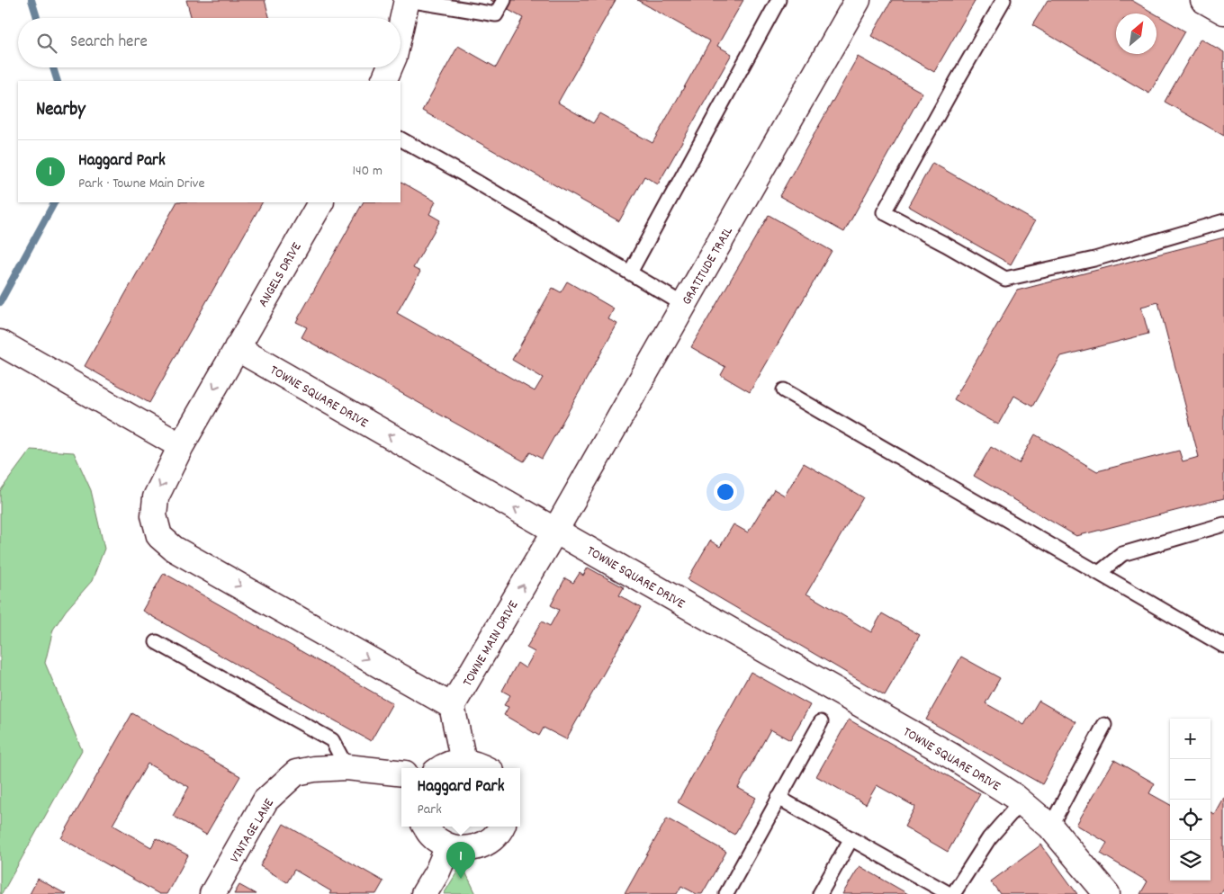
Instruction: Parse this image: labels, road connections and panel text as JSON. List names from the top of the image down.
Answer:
{
  "streets": {
    "street": [
      "GRATITUDE TRAIL",
      "ANGELS DRIVE",
      "TOWNE SQUARE DRIVE",
      "TOWNE MAIN DRIVE",
      "VINTAGE LANE"
    ]
  },
  "crossings": [
    ["GRATITUDE TRAIL", "TOWNE SQUARE DRIVE"],
    ["GRATITUDE TRAIL", "TOWNE MAIN DRIVE"],
    ["ANGELS DRIVE", "TOWNE SQUARE DRIVE"],
    ["TOWNE SQUARE DRIVE", "TOWNE MAIN DRIVE"]
  ],
  "one_way": ["TOWNE SQUARE DRIVE", "TOWNE MAIN DRIVE"],
  "north": "top right",
  "page": {
    "search": "Search here",
    "heading": "Nearby",
    "list": [
      {
        "mark": "1",
        "name": "Haggard Park",
        "note": "Park · Towne Main Drive",
        "value": "140 m"
      }
    ],
    "map_buttons": ["+", "−"],
    "popup": ["Haggard Park", "Park"],
    "pins": "1"
  }
}
